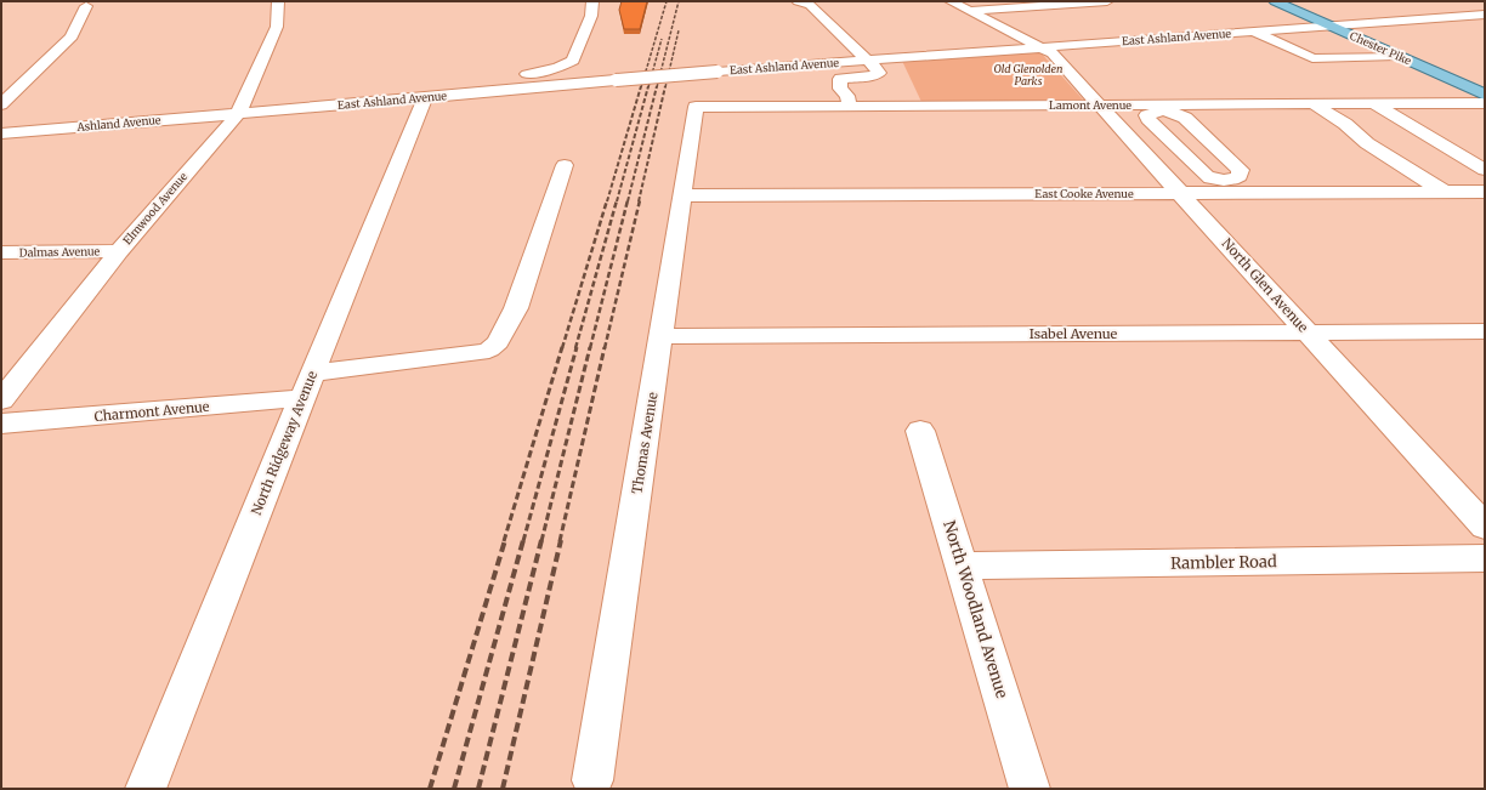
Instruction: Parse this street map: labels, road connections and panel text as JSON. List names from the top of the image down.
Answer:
{
  "streets": {
    "main road": ["Chester Pike"],
    "street": [
      "East Ashland Avenue",
      "Lamont Avenue",
      "Ashland Avenue",
      "East Cooke Avenue",
      "Elmwood Avenue",
      "Dalmas Avenue",
      "North Glen Avenue",
      "Isabel Avenue",
      "Charmont Avenue",
      "North Ridgeway Avenue",
      "Thomas Avenue",
      "Rambler Road",
      "North Woodland Avenue"
    ]
  },
  "crossings": [
    ["East Ashland Avenue", "Chester Pike"],
    ["East Ashland Avenue", "Ashland Avenue"],
    ["East Ashland Avenue", "Elmwood Avenue"],
    ["East Ashland Avenue", "North Glen Avenue"],
    ["East Ashland Avenue", "North Ridgeway Avenue"],
    ["Lamont Avenue", "North Glen Avenue"],
    ["Lamont Avenue", "Thomas Avenue"],
    ["Ashland Avenue", "Elmwood Avenue"],
    ["East Cooke Avenue", "North Glen Avenue"],
    ["East Cooke Avenue", "Thomas Avenue"],
    ["Elmwood Avenue", "Dalmas Avenue"],
    ["North Glen Avenue", "Isabel Avenue"],
    ["Isabel Avenue", "Thomas Avenue"],
    ["Charmont Avenue", "North Ridgeway Avenue"],
    ["Rambler Road", "North Woodland Avenue"]
  ],
  "parks": ["Old Glenolden Parks"]
}
